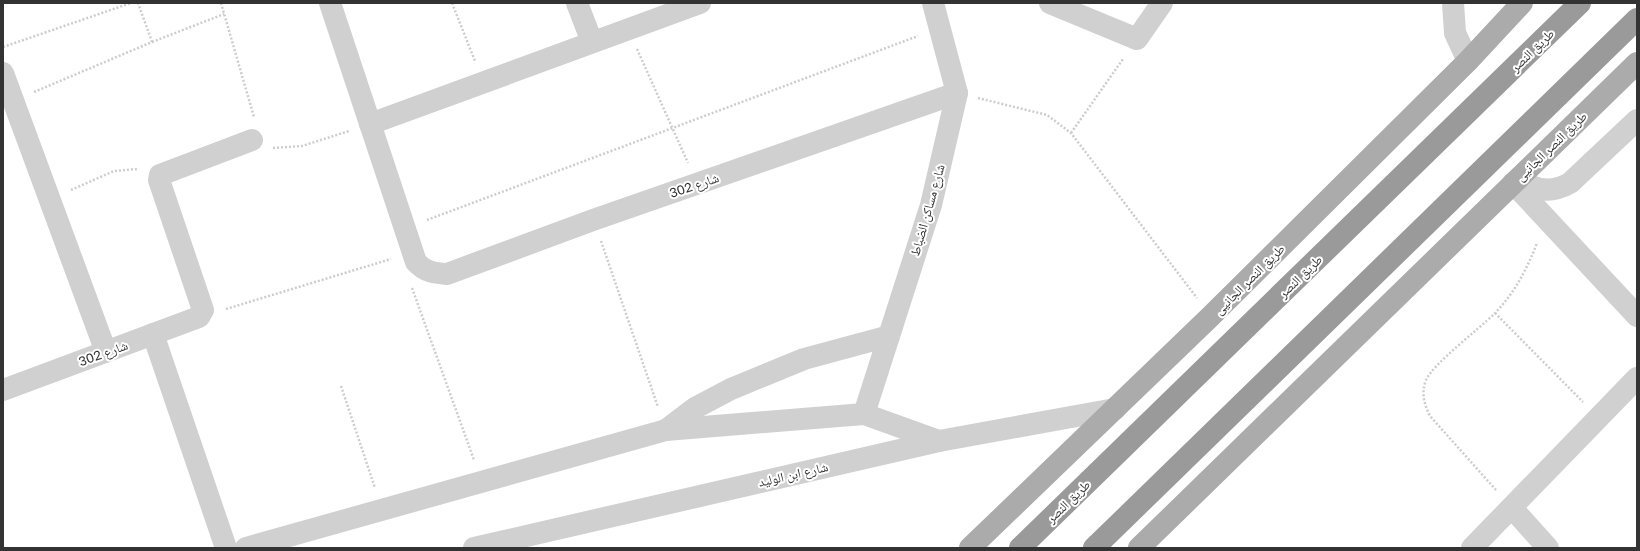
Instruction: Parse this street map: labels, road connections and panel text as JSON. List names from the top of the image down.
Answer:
{
  "streets": {
    "highway": ["طريق النصر"],
    "main road": ["طريق النصر الجانيى"],
    "street": ["شارع 302", "شارع مساكن الضباط", "شارع ابن الوليد"]
  },
  "crossings": [
    ["طريق النصر الجانيى", "شارع ابن الوليد"],
    ["شارع 302", "شارع مساكن الضباط"]
  ]
}
